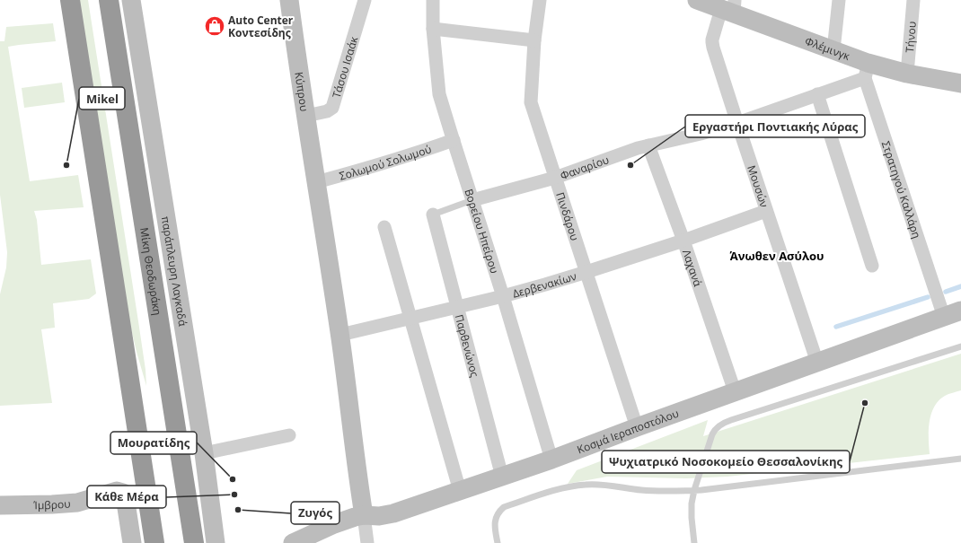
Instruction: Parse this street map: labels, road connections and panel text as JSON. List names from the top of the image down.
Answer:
{
  "streets": {
    "highway": ["Μίκη Θεοδωράκη"],
    "street": [
      "Τήνου",
      "Φλέμινγκ",
      "Τάσου Ισαάκ",
      "Κύπρου",
      "Σολωμού Σολωμού",
      "Φαναρίου",
      "Μουσών",
      "Στρατηγού Καλλάρη",
      "Πινδάρου",
      "Βορείου Ηπείρου",
      "Λαχανά",
      "παράπλευρη Λαγκαδά",
      "Δερβενακίων",
      "Παρθενώνος",
      "Κοσμά Ιεραποστόλου",
      "Ίμβρου"
    ]
  },
  "crossings": [
    ["Τήνου", "Φλέμινγκ"],
    ["Φλέμινγκ", "Φαναρίου"],
    ["Φλέμινγκ", "Μουσών"],
    ["Φλέμινγκ", "Στρατηγού Καλλάρη"],
    ["Τάσου Ισαάκ", "Κύπρου"],
    ["Κύπρου", "Σολωμού Σολωμού"],
    ["Κύπρου", "Δερβενακίων"],
    ["Κύπρου", "Κοσμά Ιεραποστόλου"],
    ["Σολωμού Σολωμού", "Βορείου Ηπείρου"],
    ["Φαναρίου", "Μουσών"],
    ["Φαναρίου", "Στρατηγού Καλλάρη"],
    ["Φαναρίου", "Πινδάρου"],
    ["Φαναρίου", "Βορείου Ηπείρου"],
    ["Φαναρίου", "Λαχανά"],
    ["Φαναρίου", "Παρθενώνος"],
    ["Μουσών", "Δερβενακίων"],
    ["Μουσών", "Κοσμά Ιεραποστόλου"],
    ["Στρατηγού Καλλάρη", "Κοσμά Ιεραποστόλου"],
    ["Πινδάρου", "Δερβενακίων"],
    ["Πινδάρου", "Κοσμά Ιεραποστόλου"],
    ["Βορείου Ηπείρου", "Δερβενακίων"],
    ["Βορείου Ηπείρου", "Κοσμά Ιεραποστόλου"],
    ["Λαχανά", "Δερβενακίων"],
    ["Λαχανά", "Κοσμά Ιεραποστόλου"],
    ["Δερβενακίων", "Παρθενώνος"],
    ["Παρθενώνος", "Κοσμά Ιεραποστόλου"]
  ],
  "districts": ["Άνωθεν Ασύλου"],
  "places": {
    "shop": ["Auto Center Κοντεσίδης"],
    "other": [
      "Mikel",
      "Εργαστήρι Ποντιακής Λύρας",
      "Ψυχιατρικό Νοσοκομείο Θεσσαλονίκης",
      "Μουρατίδης",
      "Κάθε Μέρα",
      "Ζυγός"
    ]
  }
}
